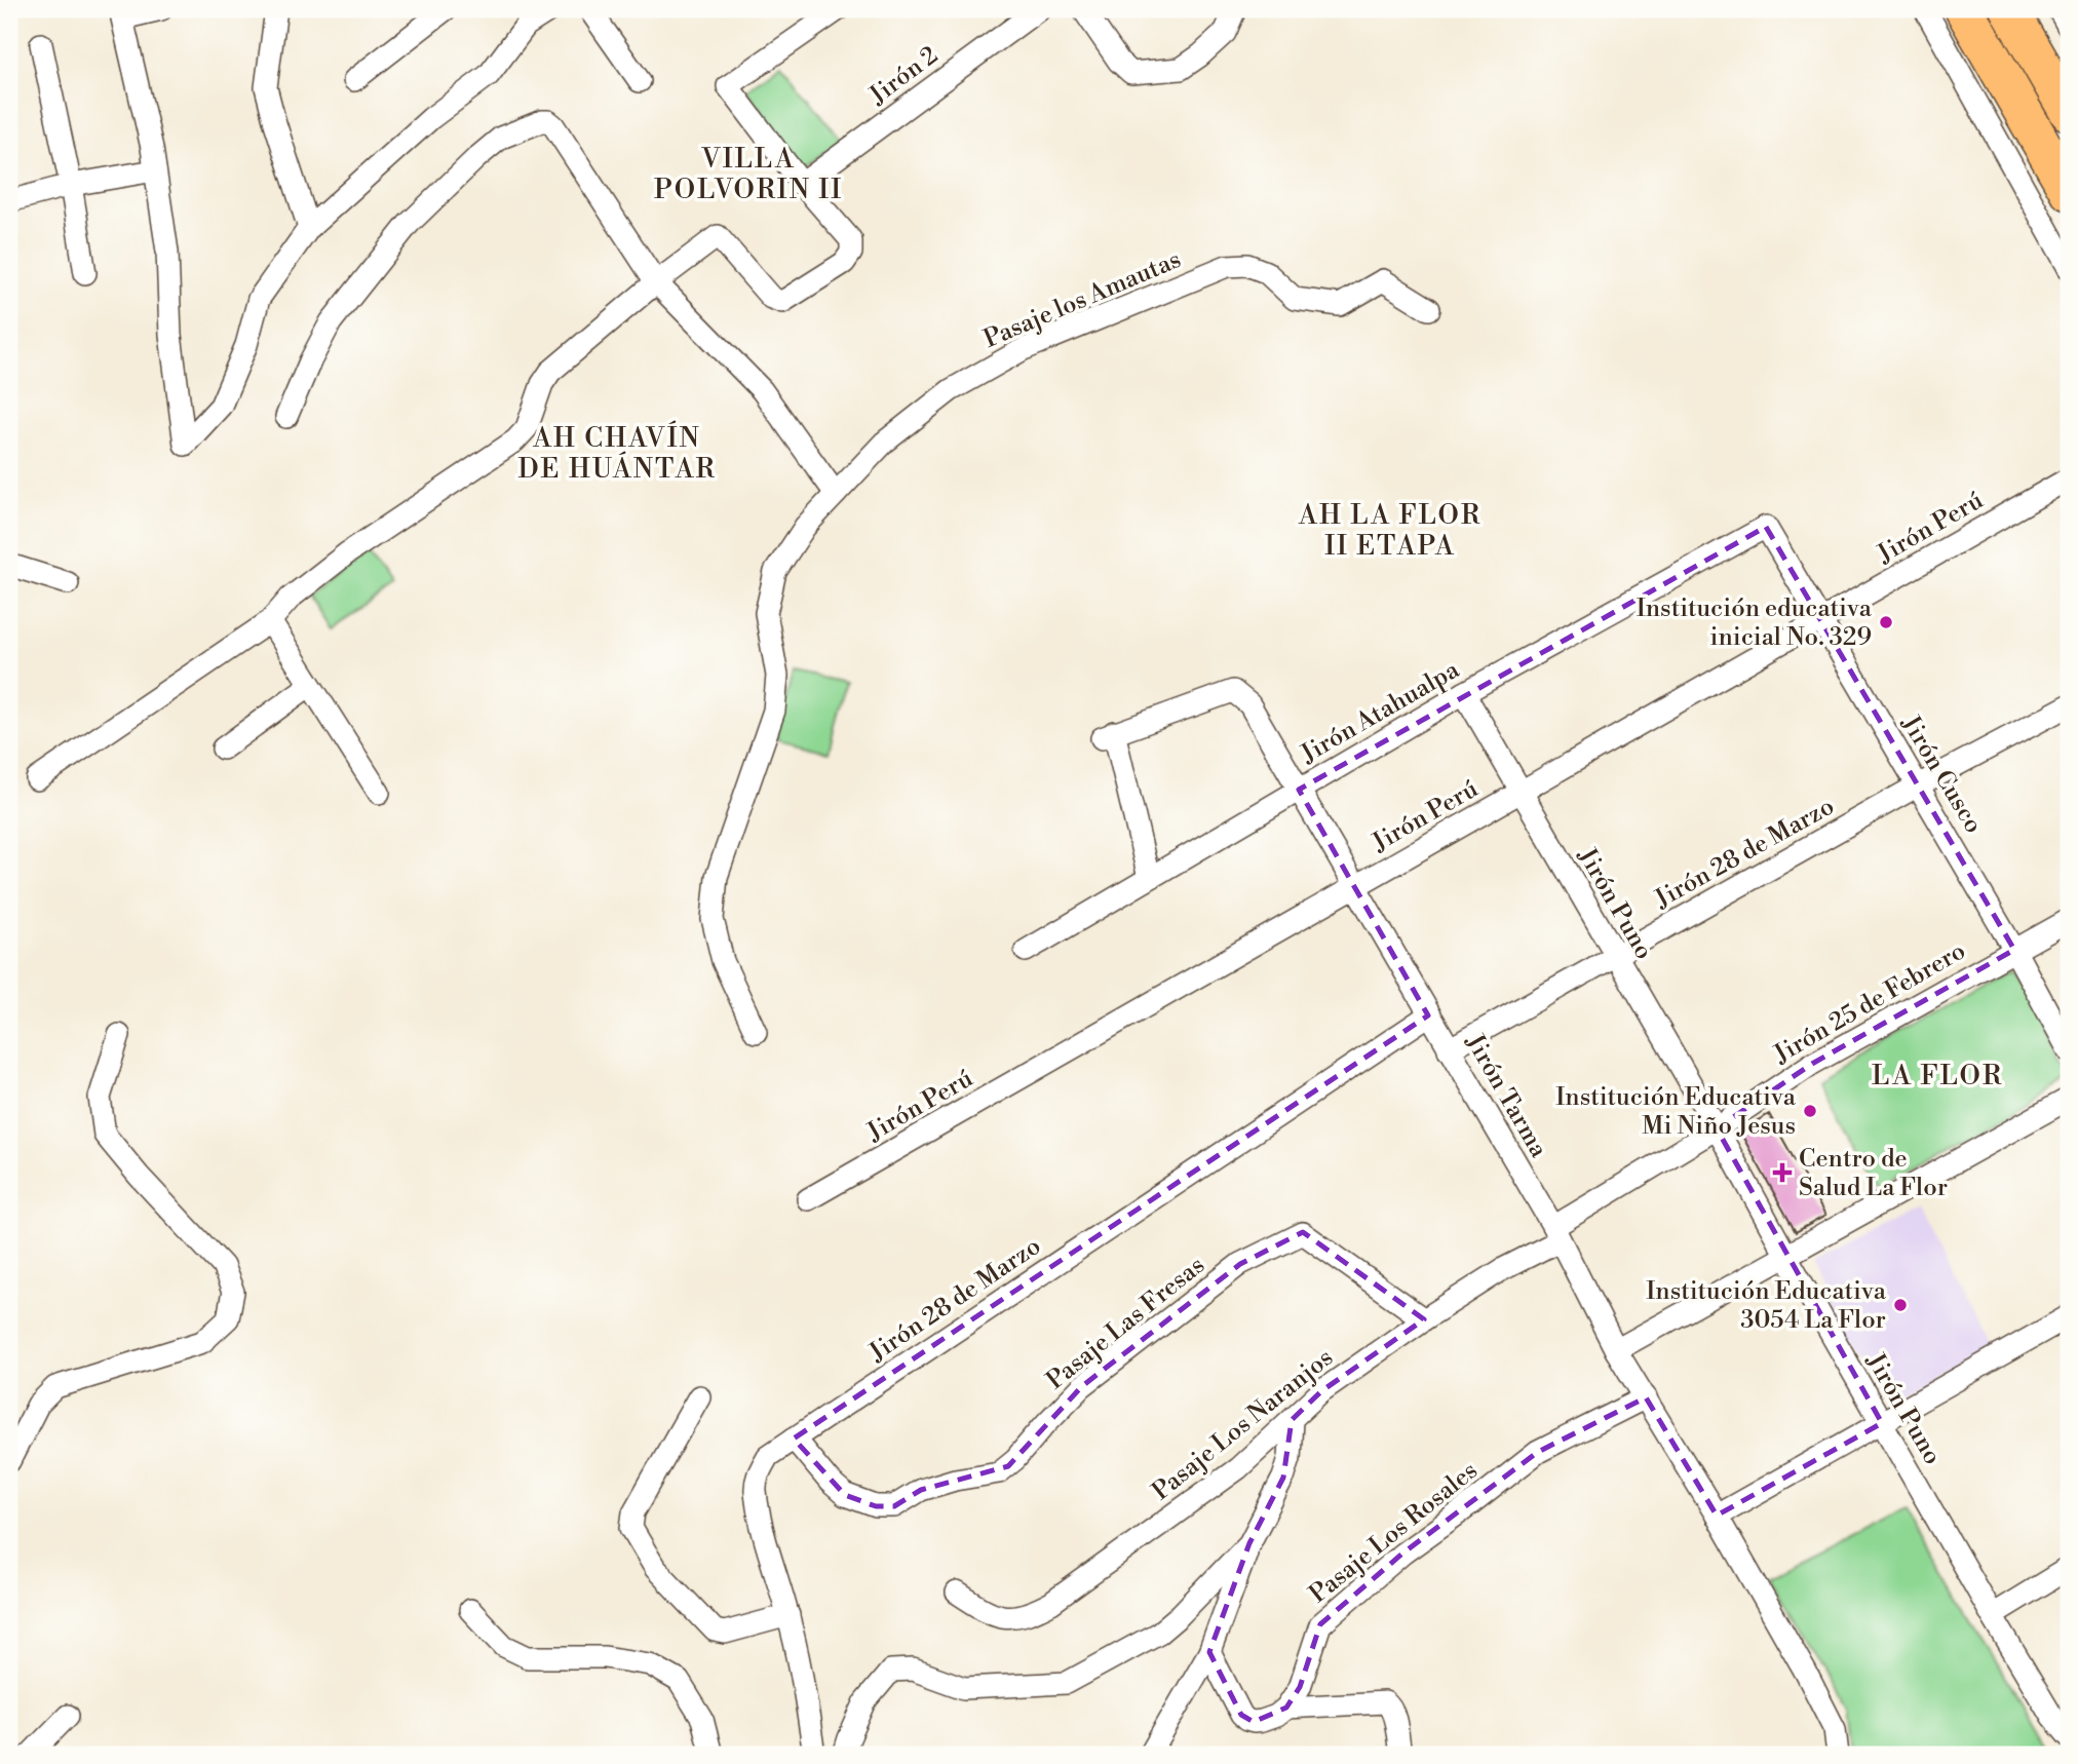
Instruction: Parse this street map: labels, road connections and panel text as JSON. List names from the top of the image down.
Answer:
{
  "streets": {
    "street": [
      "Jirón 2",
      "Pasaje los Amautas",
      "Jirón Perú",
      "Jirón Atahualpa",
      "Jirón Cusco",
      "Jirón 28 de Marzo",
      "Jirón Puno",
      "Jirón 25 de Febrero",
      "Jirón Tarma",
      "Pasaje Las Fresas",
      "Pasaje Los Naranjos",
      "Pasaje Los Rosales"
    ]
  },
  "crossings": [
    ["Jirón Perú", "Jirón Cusco"],
    ["Jirón Perú", "Jirón Puno"],
    ["Jirón Perú", "Jirón Tarma"],
    ["Jirón Atahualpa", "Jirón Cusco"],
    ["Jirón Atahualpa", "Jirón Puno"],
    ["Jirón Atahualpa", "Jirón Tarma"],
    ["Jirón Cusco", "Jirón 28 de Marzo"],
    ["Jirón Cusco", "Jirón 25 de Febrero"],
    ["Jirón 28 de Marzo", "Jirón Puno"],
    ["Jirón 28 de Marzo", "Jirón Tarma"],
    ["Jirón 28 de Marzo", "Pasaje Las Fresas"],
    ["Jirón Puno", "Jirón 25 de Febrero"],
    ["Jirón 25 de Febrero", "Jirón Tarma"],
    ["Jirón 25 de Febrero", "Pasaje Los Naranjos"],
    ["Jirón Tarma", "Pasaje Los Naranjos"],
    ["Jirón Tarma", "Pasaje Los Rosales"],
    ["Pasaje Las Fresas", "Pasaje Los Naranjos"]
  ],
  "districts": [
    "VILLA POLVORIN II",
    "AH CHAVÍN DE HUÁNTAR",
    "AH LA FLOR II ETAPA",
    "LA FLOR"
  ],
  "places": {
    "other": ["Institución educativa inicial No. 329", "Institución Educativa Mi Niño Jesus", "Institución Educativa 3054 La Flor"],
    "health": ["Centro de Salud La Flor"]
  }
}
